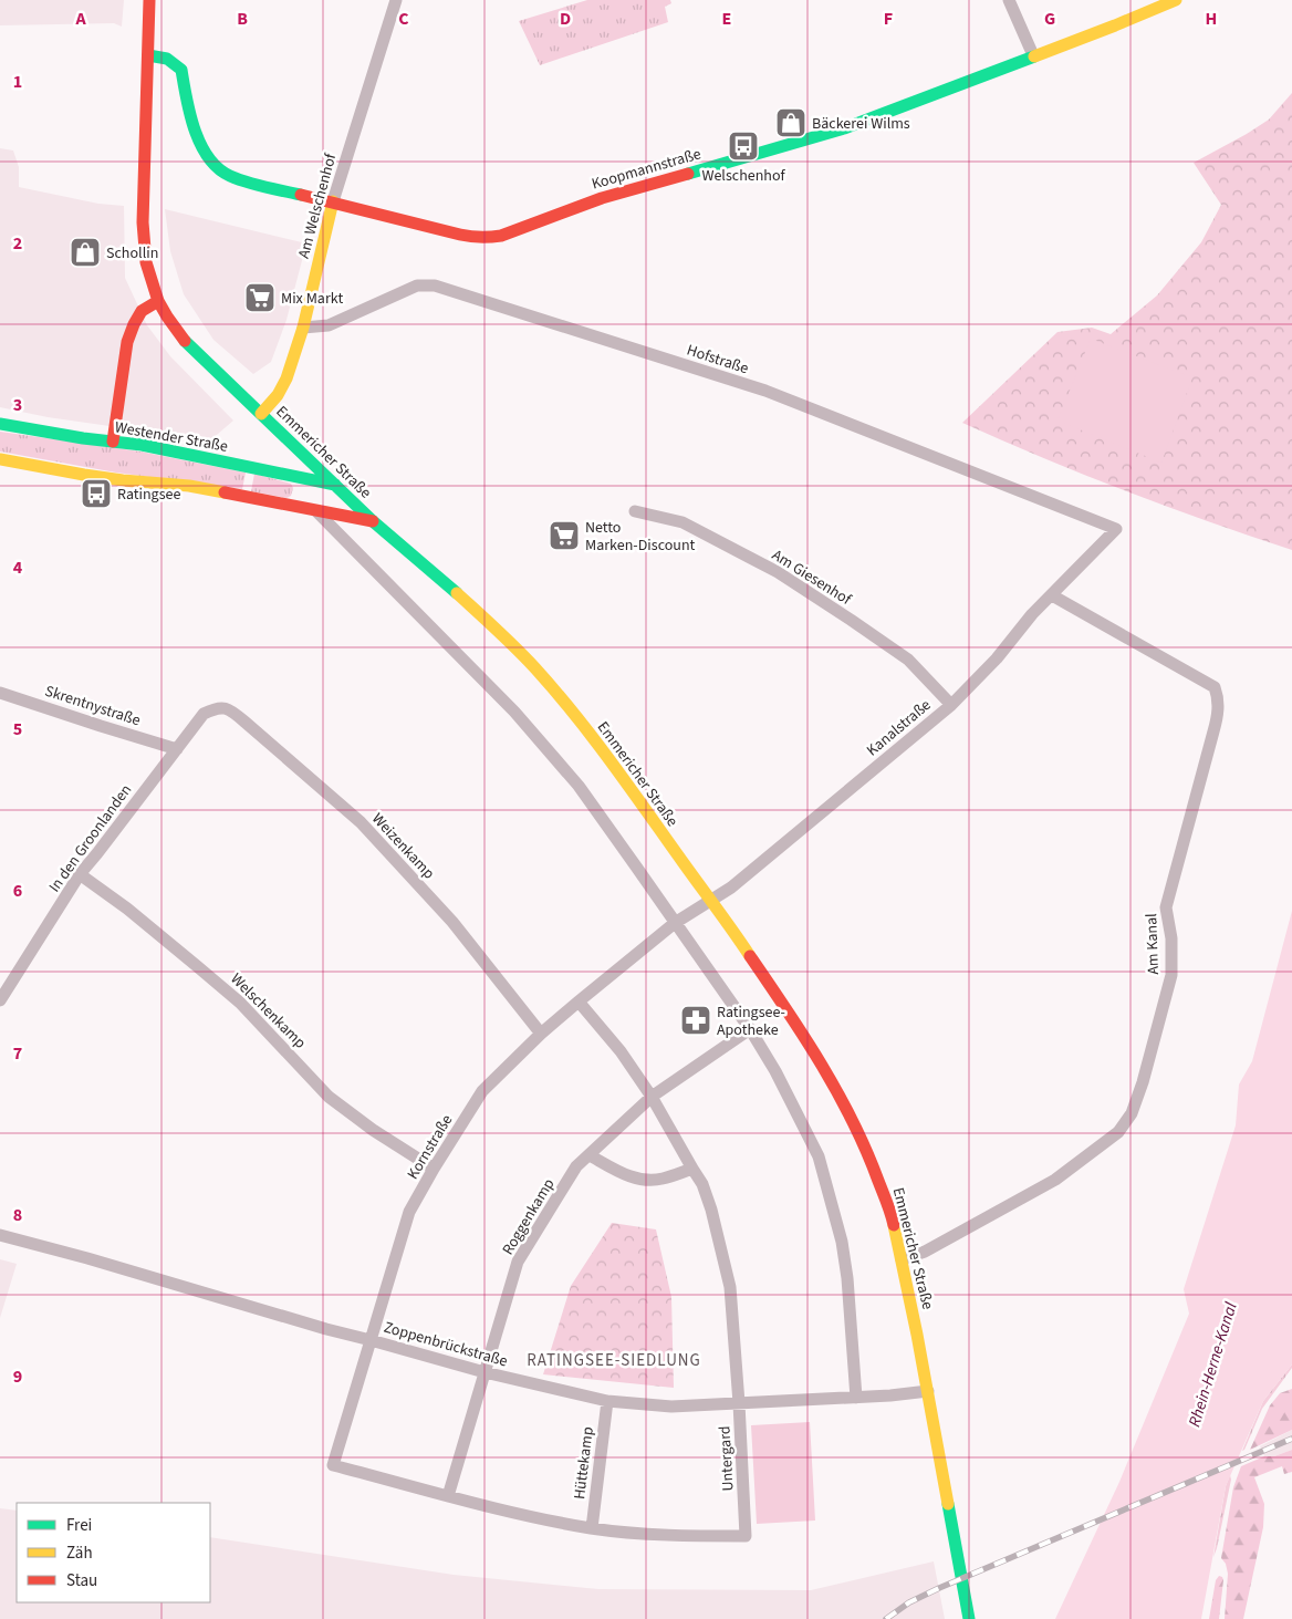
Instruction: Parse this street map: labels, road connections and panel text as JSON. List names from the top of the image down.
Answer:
{
  "streets": {
    "main road": [
      "Koopmannstraße",
      "Am Welschenhof",
      "Westender Straße",
      "Emmericher Straße"
    ],
    "street": [
      "Hofstraße",
      "Am Giesenhof",
      "Skrentnystraße",
      "Kanalstraße",
      "In den Groonlanden",
      "Weizenkamp",
      "Am Kanal",
      "Welschenkamp",
      "Kornstraße",
      "Roggenkamp",
      "Zoppenbrückstraße",
      "Untergard",
      "Hüttekamp"
    ]
  },
  "crossings": [
    ["Koopmannstraße", "Am Welschenhof"],
    ["Koopmannstraße", "Emmericher Straße"],
    ["Am Welschenhof", "Hofstraße"],
    ["Am Welschenhof", "Emmericher Straße"],
    ["Hofstraße", "Kanalstraße"],
    ["Westender Straße", "Emmericher Straße"],
    ["Emmericher Straße", "Kanalstraße"],
    ["Emmericher Straße", "Am Kanal"],
    ["Emmericher Straße", "Zoppenbrückstraße"],
    ["Am Giesenhof", "Kanalstraße"],
    ["Skrentnystraße", "In den Groonlanden"],
    ["Kanalstraße", "Am Kanal"],
    ["Kanalstraße", "Kornstraße"],
    ["In den Groonlanden", "Weizenkamp"],
    ["In den Groonlanden", "Welschenkamp"],
    ["Weizenkamp", "Kornstraße"],
    ["Welschenkamp", "Kornstraße"],
    ["Kornstraße", "Zoppenbrückstraße"],
    ["Kornstraße", "Untergard"],
    ["Roggenkamp", "Zoppenbrückstraße"],
    ["Roggenkamp", "Untergard"],
    ["Zoppenbrückstraße", "Untergard"],
    ["Zoppenbrückstraße", "Hüttekamp"],
    ["Untergard", "Hüttekamp"]
  ],
  "districts": ["RATINGSEE-SIEDLUNG"],
  "water": ["Rhein-Herne-Kanal"],
  "places": {
    "shop": ["Bäckerei Wilms", "Schollin"],
    "bus stop": ["Welschenhof", "Ratingsee"],
    "supermarket": ["Mix Markt", "Netto Marken-Discount"],
    "pharmacy": ["Ratingsee- Apotheke"]
  },
  "legend": ["Frei", "Zäh", "Stau"],
  "grid": {
    "columns": [
      "A",
      "B",
      "C",
      "D",
      "E",
      "F",
      "G",
      "H"
    ],
    "rows": [
      "1",
      "2",
      "3",
      "4",
      "5",
      "6",
      "7",
      "8",
      "9"
    ]
  }
}
